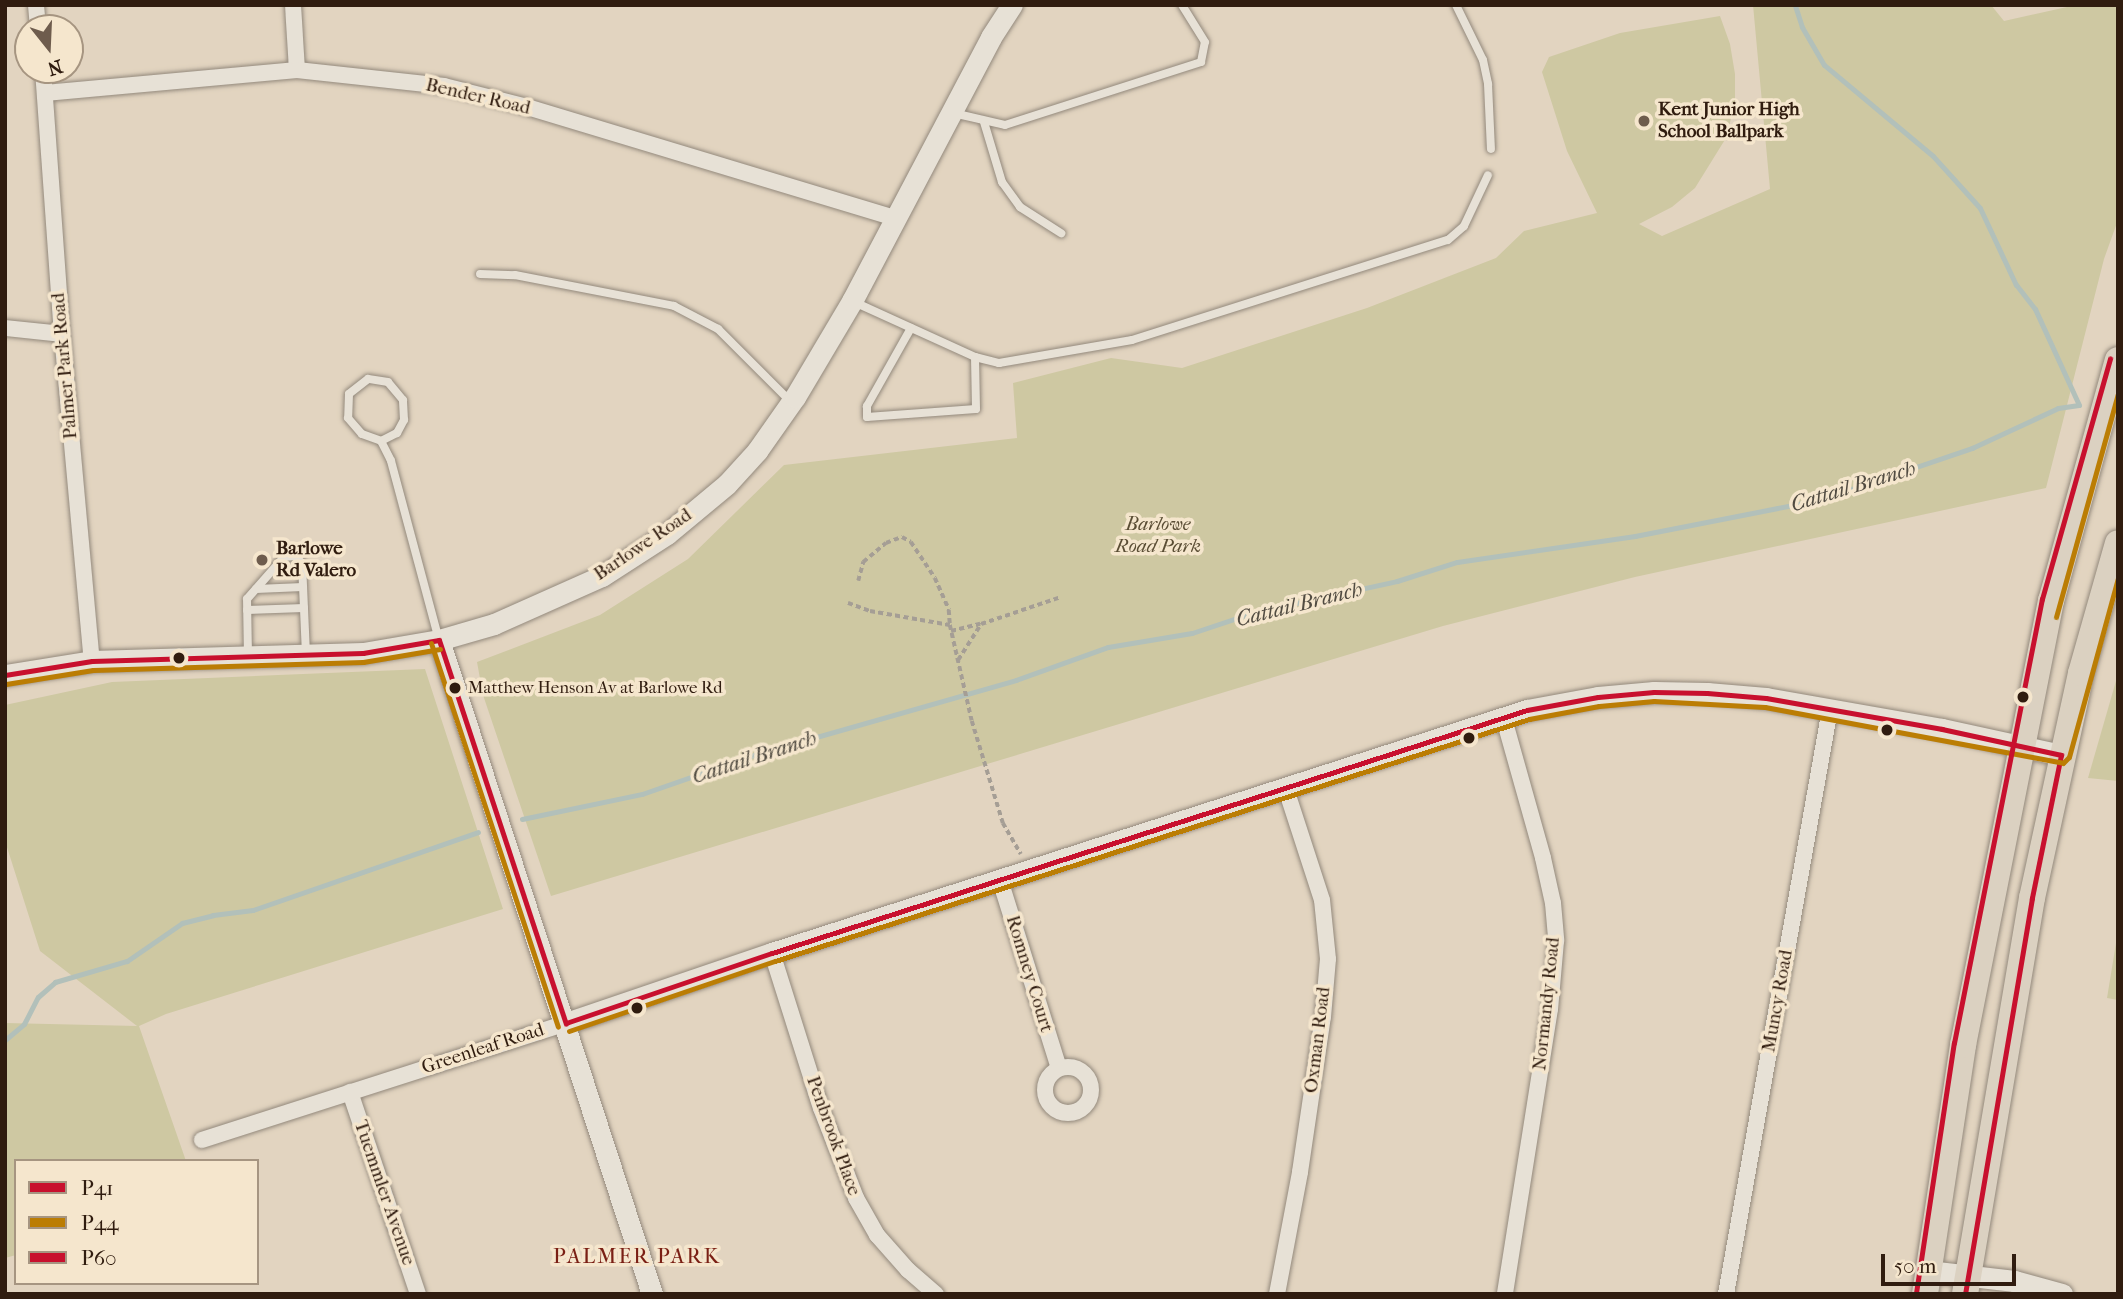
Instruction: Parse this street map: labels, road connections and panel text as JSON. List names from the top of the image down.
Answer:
{
  "streets": {
    "street": [
      "Bender Road",
      "Palmer Park Road",
      "Barlowe Road",
      "Romney Court",
      "Muncy Road",
      "Normandy Road",
      "Oxman Road",
      "Greenleaf Road",
      "Penbrook Place",
      "Tuemmler Avenue"
    ]
  },
  "crossings": [
    ["Bender Road", "Palmer Park Road"],
    ["Bender Road", "Barlowe Road"],
    ["Palmer Park Road", "Barlowe Road"],
    ["Romney Court", "Greenleaf Road"],
    ["Muncy Road", "Greenleaf Road"],
    ["Normandy Road", "Greenleaf Road"],
    ["Oxman Road", "Greenleaf Road"],
    ["Greenleaf Road", "Penbrook Place"],
    ["Greenleaf Road", "Tuemmler Avenue"]
  ],
  "districts": ["PALMER PARK"],
  "water": ["Cattail Branch"],
  "parks": ["Barlowe Road Park"],
  "places": ["Kent Junior High School Ballpark", "Barlowe Rd Valero", "Matthew Henson Av at Barlowe Rd"],
  "lines": ["transit line P60", "transit line P44", "transit line P41"],
  "legend": ["P41", "P44", "P60"],
  "scale_bar": "50 m",
  "north": "bottom"
}
